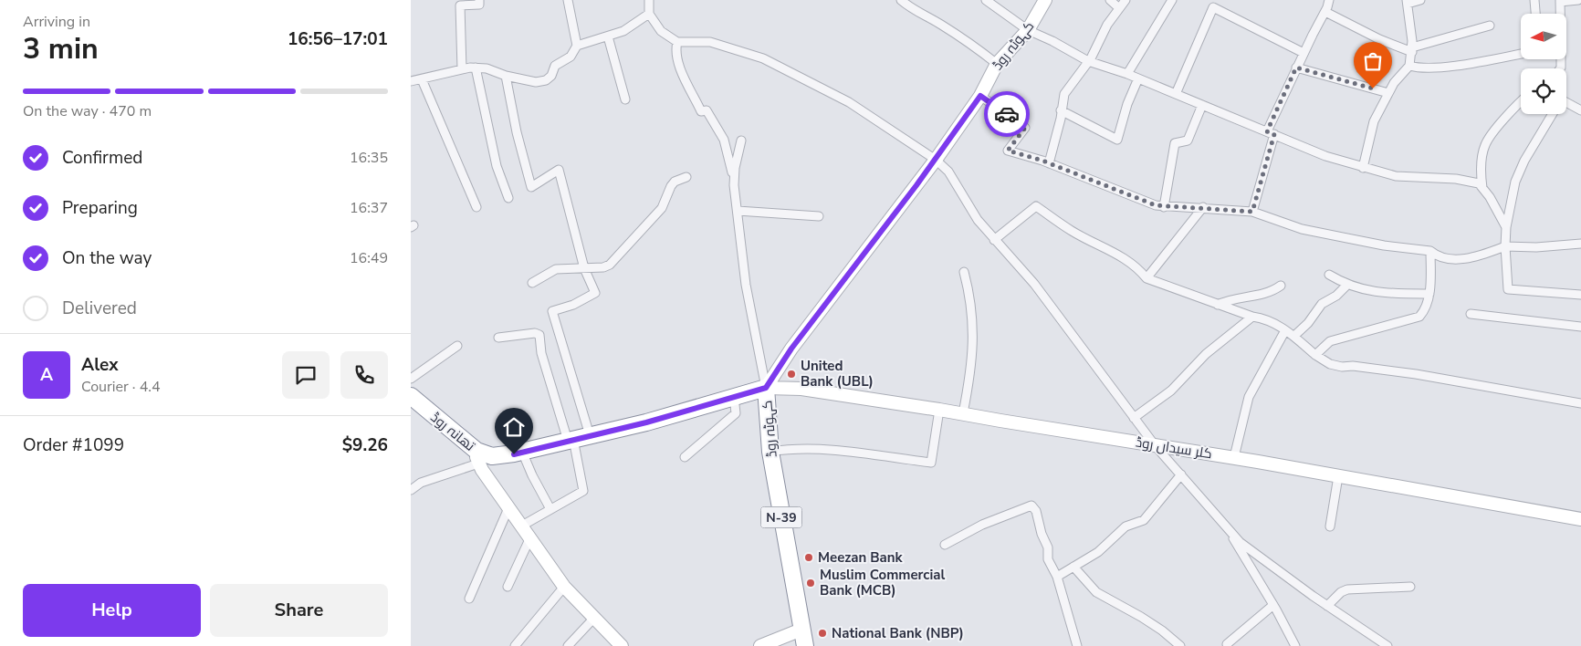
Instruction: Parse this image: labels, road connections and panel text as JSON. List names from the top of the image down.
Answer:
{
  "streets": {
    "highway": ["کہوٹہ روڈ", "تھانہ روڈ", "N-39"],
    "main road": ["کلر سیداں روڈ"]
  },
  "crossings": [
    ["کہوٹہ روڈ", "تھانہ روڈ"],
    ["کہوٹہ روڈ", "کلر سیداں روڈ"],
    ["تھانہ روڈ", "کلر سیداں روڈ"]
  ],
  "places": [
    "United Bank (UBL)",
    "Meezan Bank",
    "Muslim Commercial Bank (MCB)",
    "National Bank (NBP)"
  ],
  "north": "left",
  "page": {
    "heading": ["3 min", "Arriving in", "16:56–17:01"],
    "panel": [
      "Alex",
      "Courier · 4.4",
      "Order #1099",
      "$9.26"
    ],
    "bar": "On the way · 470 m",
    "list": [
      ["Confirmed", "16:35"],
      ["Preparing", "16:37"],
      ["On the way", "16:49"],
      "Delivered"
    ],
    "round": "A",
    "buttons": ["Help", "Share"]
  }
}
